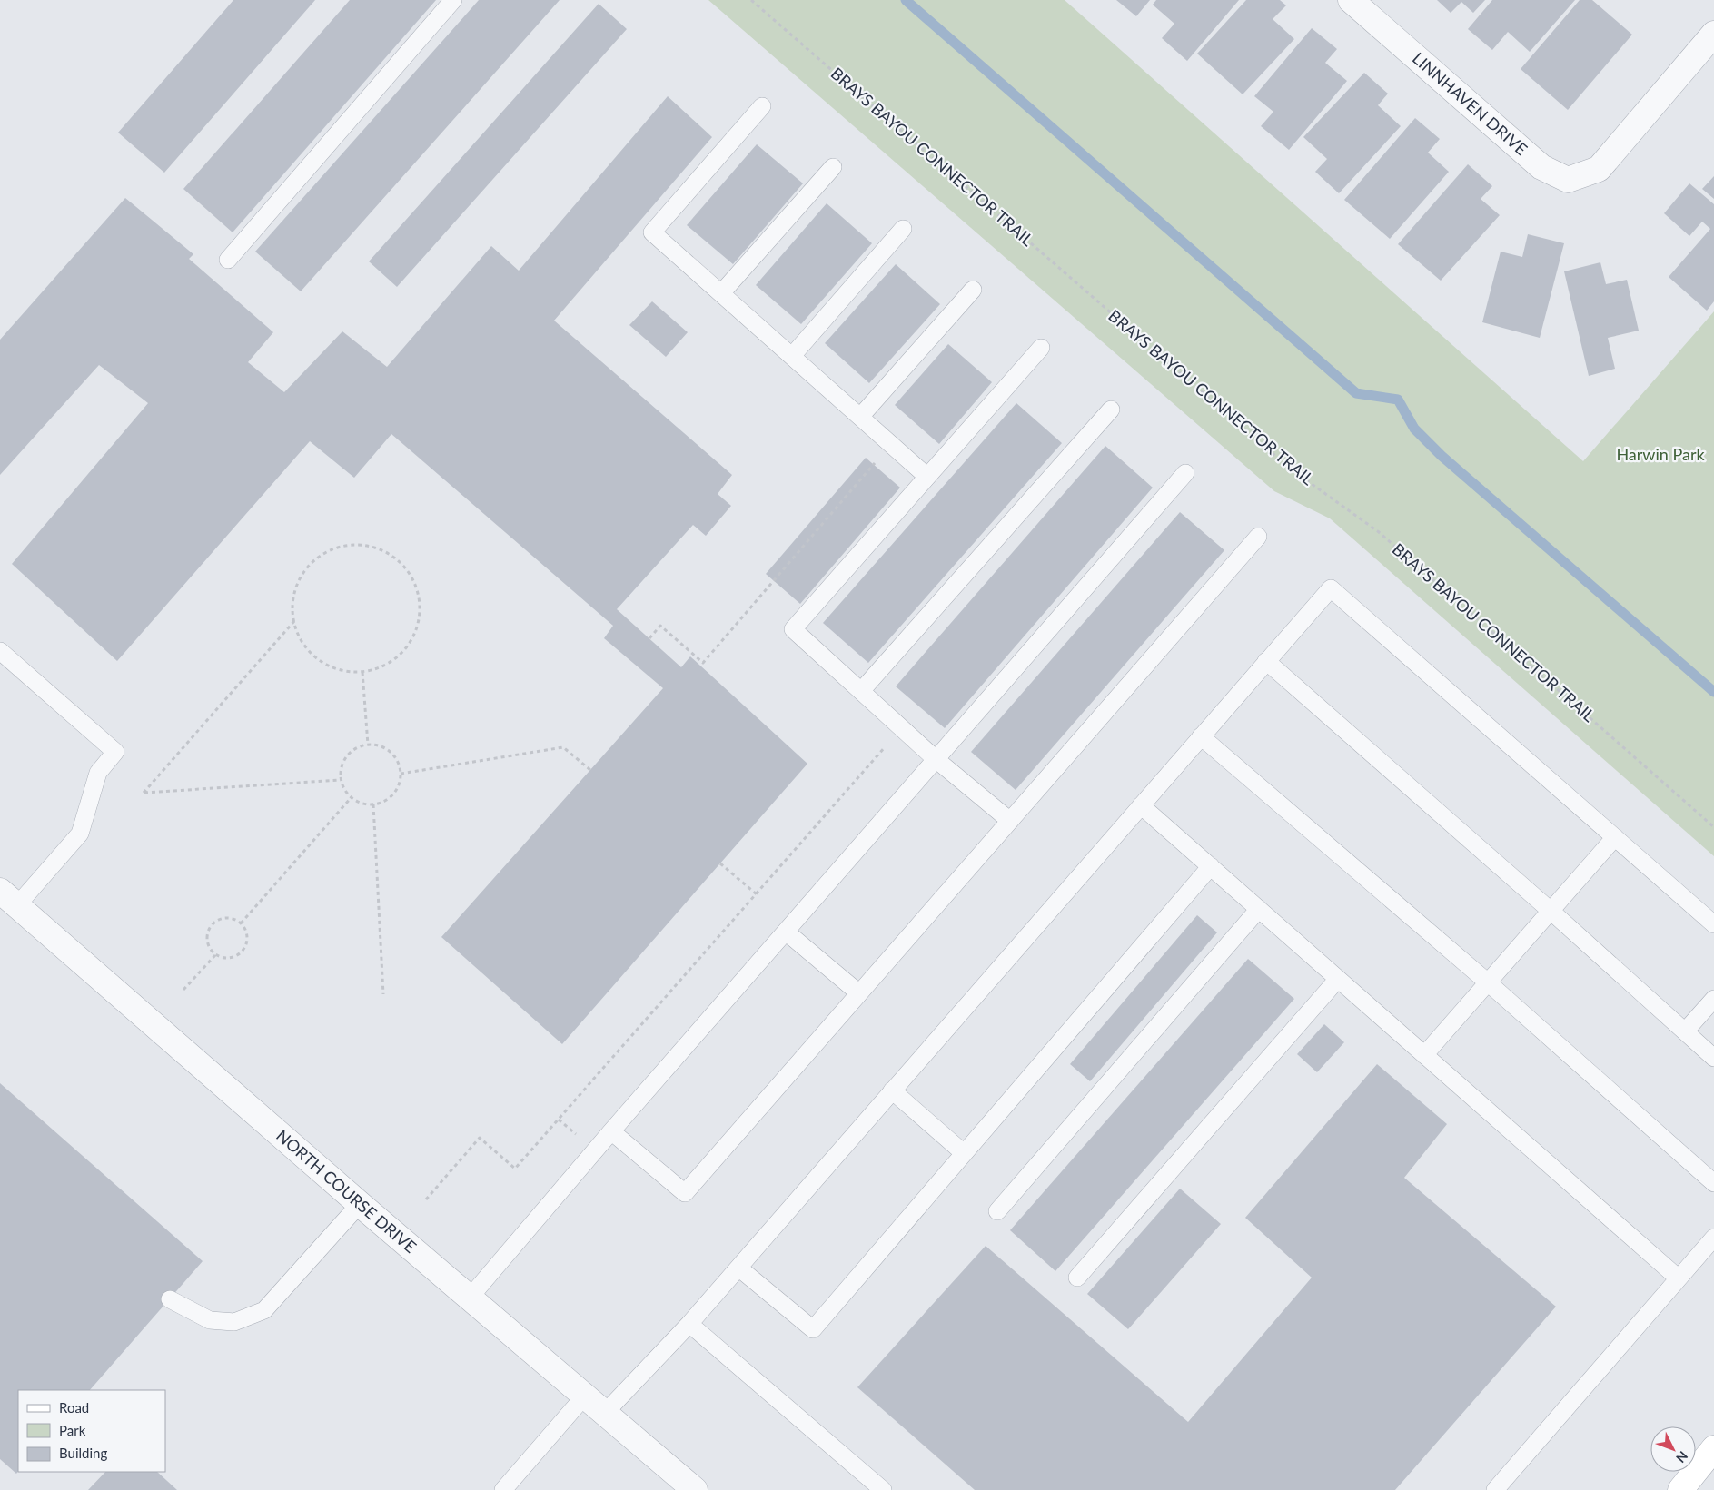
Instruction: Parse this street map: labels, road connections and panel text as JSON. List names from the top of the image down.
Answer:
{
  "streets": {
    "street": ["LINNHAVEN DRIVE", "NORTH COURSE DRIVE"],
    "path": ["BRAYS BAYOU CONNECTOR TRAIL"]
  },
  "parks": ["Harwin Park"],
  "legend": ["Road", "Park", "Building"],
  "north": "bottom right"
}
